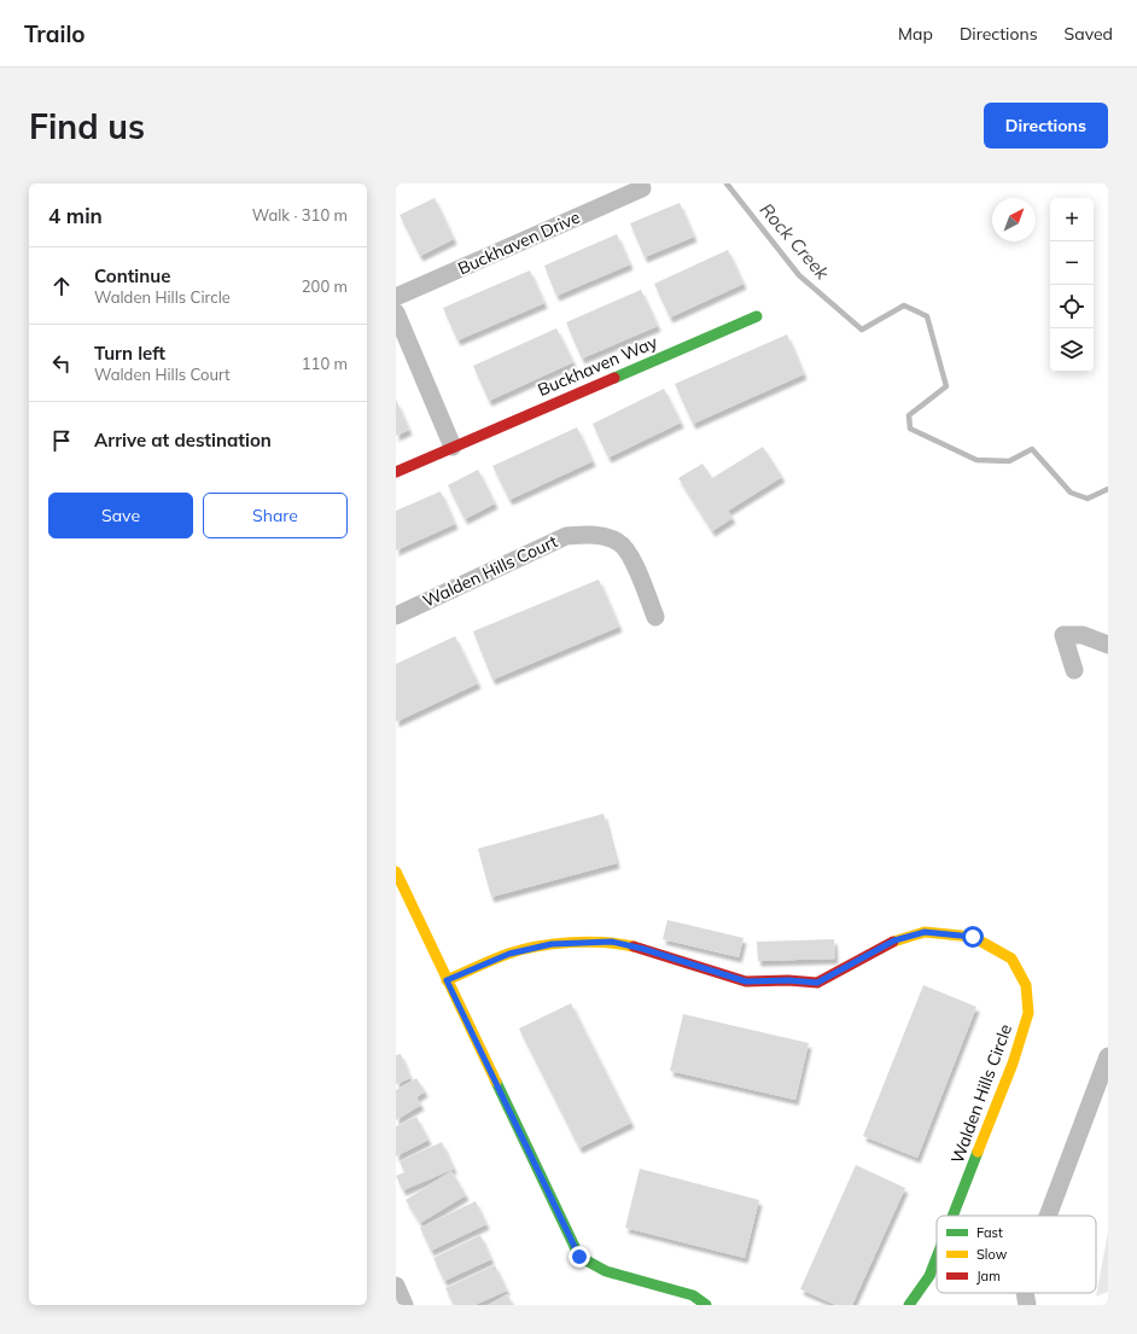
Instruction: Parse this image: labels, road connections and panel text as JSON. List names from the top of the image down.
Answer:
{
  "streets": {
    "street": [
      "Buckhaven Drive",
      "Buckhaven Way",
      "Walden Hills Court",
      "Walden Hills Circle"
    ]
  },
  "water": ["Rock Creek"],
  "legend": ["Fast", "Slow", "Jam"],
  "north": "top right",
  "page": {
    "header": "Trailo",
    "nav": ["Map", "Directions", "Saved"],
    "buttons": [
      "Directions",
      ["Save", "Share"]
    ],
    "title": "Find us",
    "heading": ["4 min", "Walk · 310 m"],
    "map_buttons": ["+", "−"],
    "list": [
      ["Continue", "Walden Hills Circle", "200 m"],
      ["Turn left", "Walden Hills Court", "110 m"],
      "Arrive at destination"
    ]
  }
}
